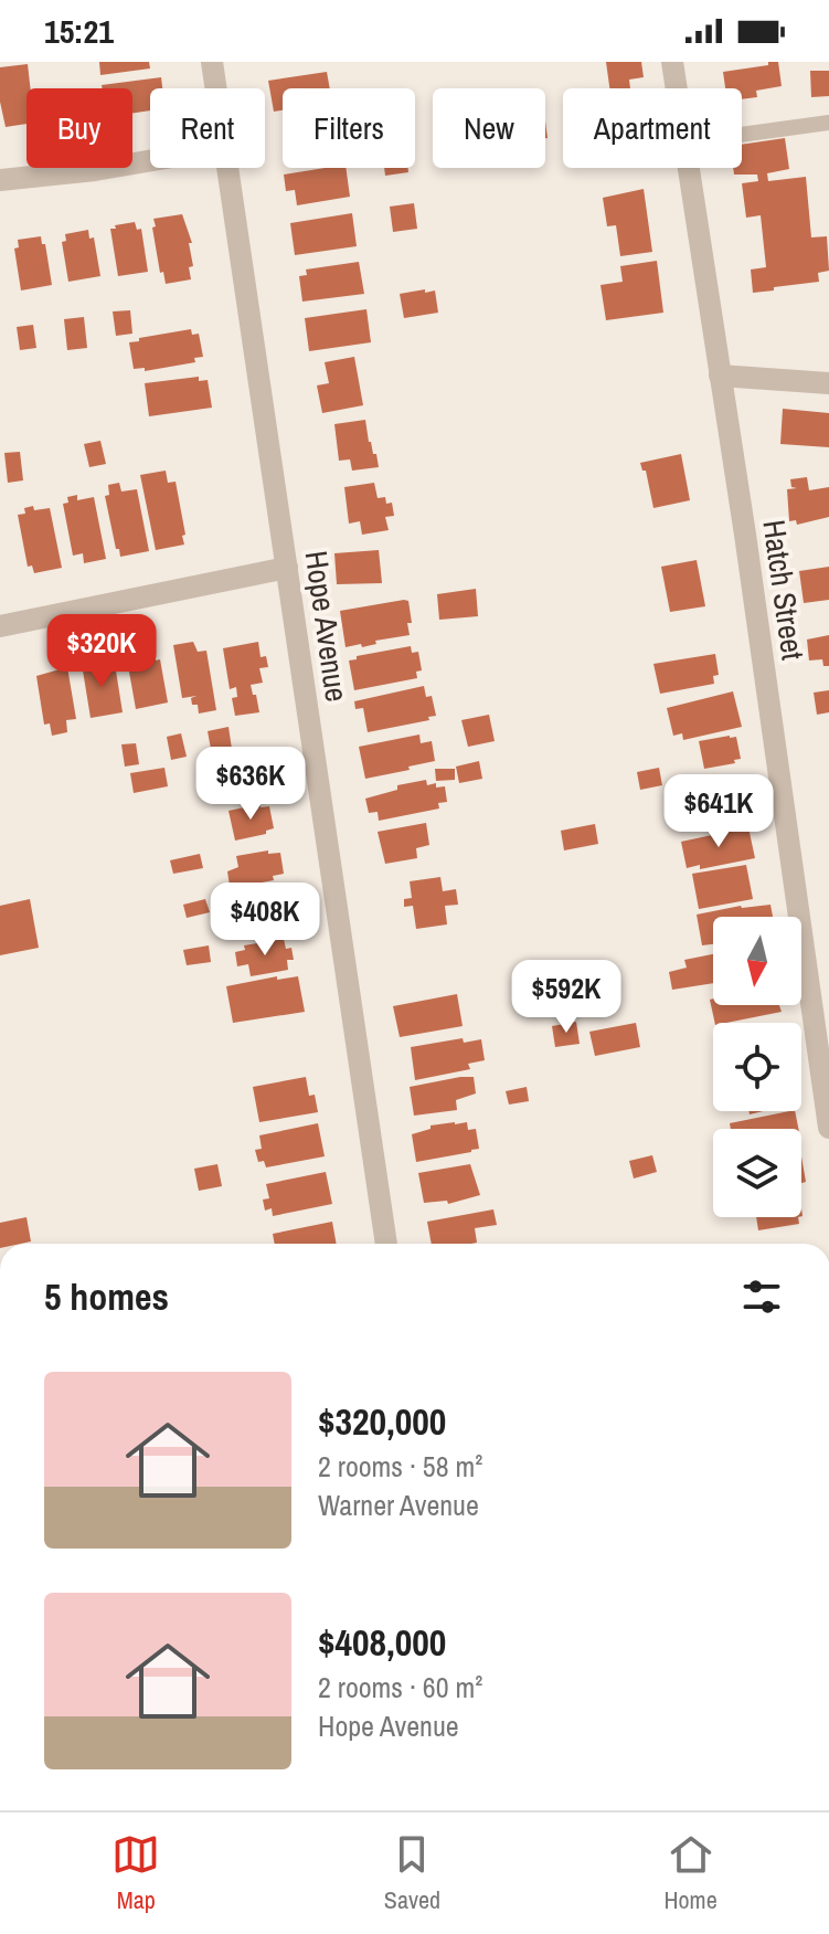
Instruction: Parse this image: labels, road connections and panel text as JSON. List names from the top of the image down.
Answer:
{
  "streets": {
    "street": ["Hatch Street", "Hope Avenue"]
  },
  "north": "bottom",
  "page": {
    "status": "15:21",
    "chip": [
      "Buy",
      "Rent",
      "Filters",
      "New",
      "Apartment"
    ],
    "price": [
      "$320K",
      "$636K",
      "$641K",
      "$408K",
      "$592K"
    ],
    "heading": "5 homes",
    "list": [
      {
        "name": "$320,000",
        "note": "2 rooms · 58 m² · Warner Avenue"
      },
      {
        "name": "$408,000",
        "note": "2 rooms · 60 m² · Hope Avenue"
      }
    ],
    "tabs": ["Map", "Saved", "Home"]
  }
}
